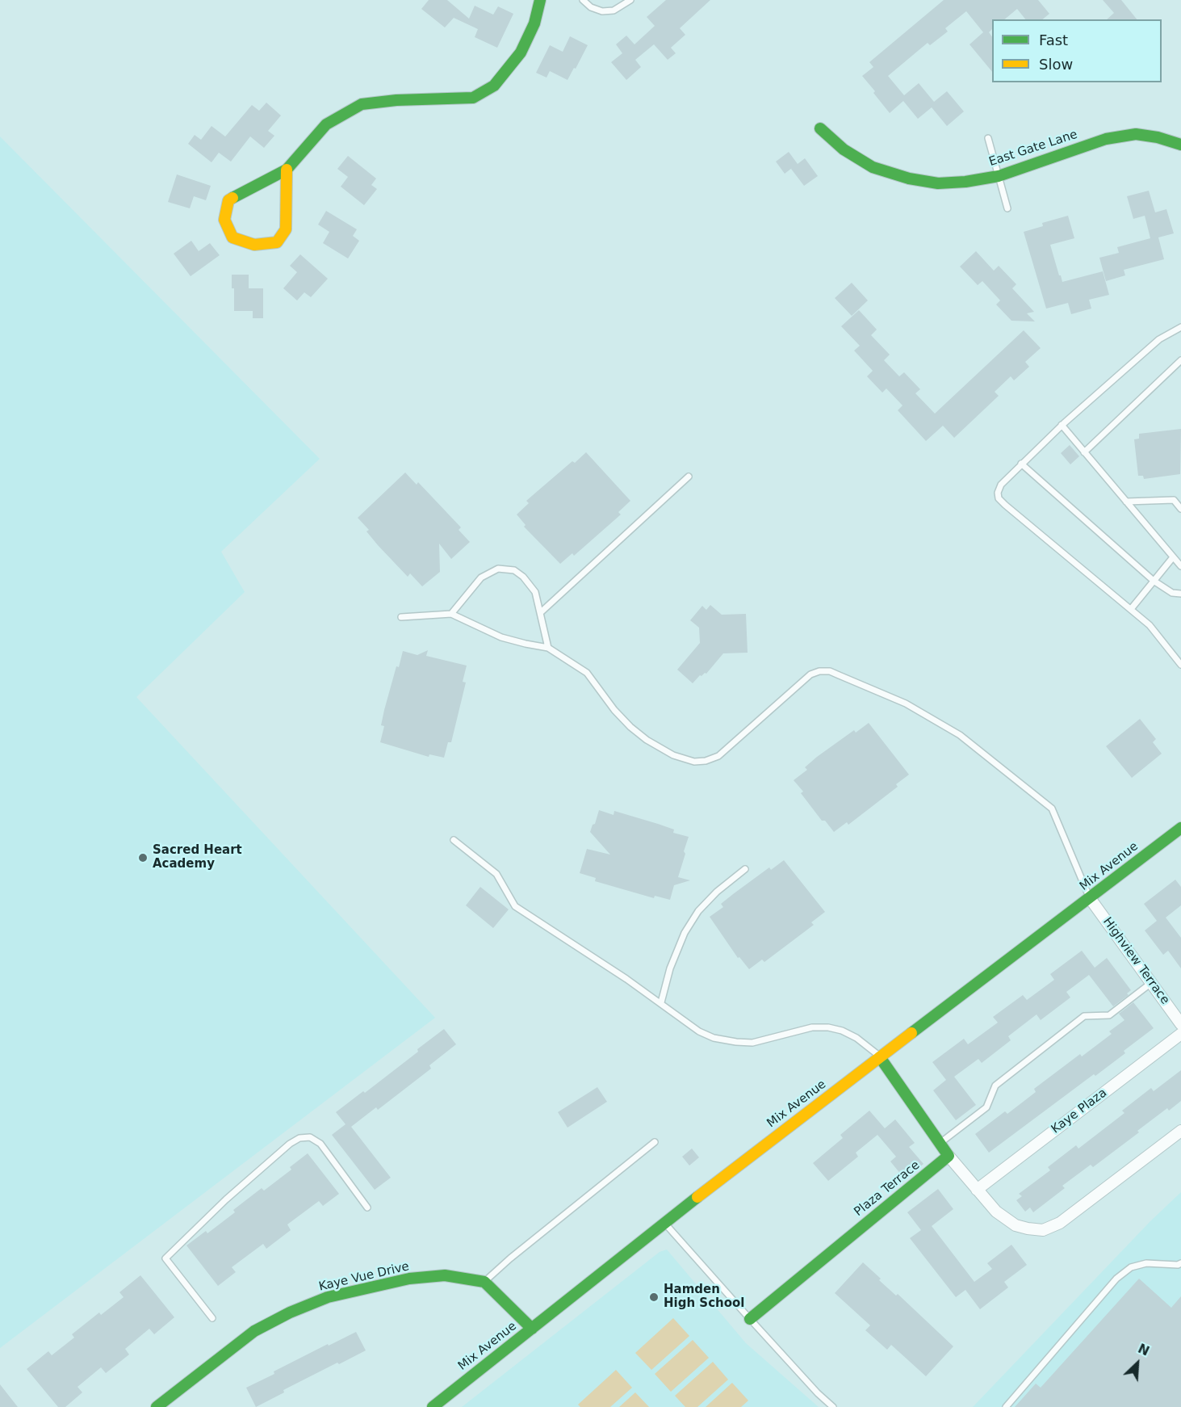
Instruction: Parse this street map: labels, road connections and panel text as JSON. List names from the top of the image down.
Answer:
{
  "streets": {
    "street": [
      "East Gate Lane",
      "Mix Avenue",
      "Highview Terrace",
      "Kaye Plaza",
      "Plaza Terrace",
      "Kaye Vue Drive"
    ]
  },
  "crossings": [
    ["Mix Avenue", "Highview Terrace"]
  ],
  "places": ["Sacred Heart Academy", "Hamden High School"],
  "legend": ["Fast", "Slow"],
  "north": "top right"
}
